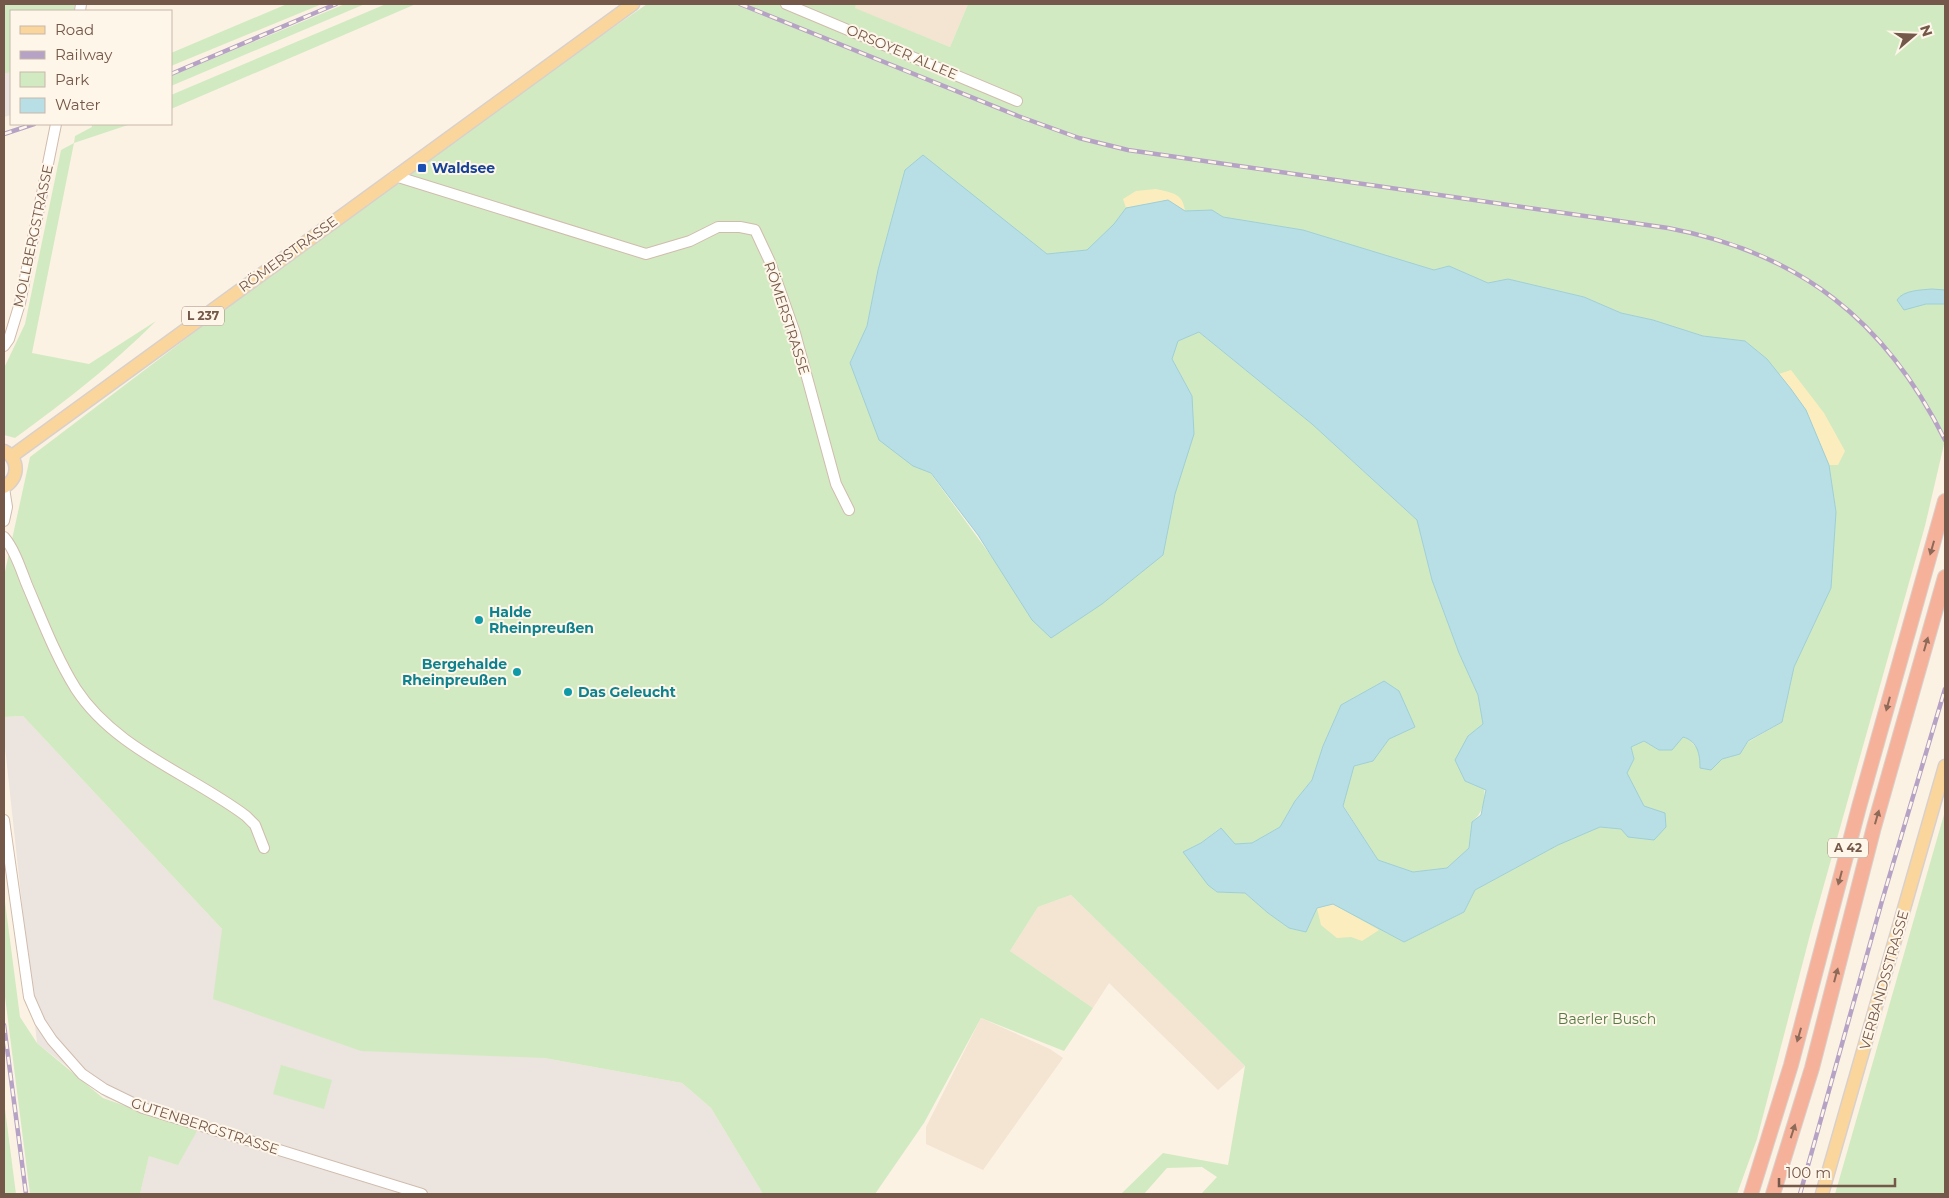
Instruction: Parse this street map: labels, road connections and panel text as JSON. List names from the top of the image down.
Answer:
{
  "streets": {
    "highway": ["A 42"],
    "main road": ["RÖMERSTRASSE", "L 237", "VERBANDSSTRASSE"],
    "street": ["ORSOYER ALLEE", "MOLLBERGSTRASSE", "GUTENBERGSTRASSE"]
  },
  "parks": ["Baerler Busch"],
  "places": {
    "transit": ["Waldsee"],
    "other": ["Halde Rheinpreußen", "Bergehalde Rheinpreußen", "Das Geleucht"]
  },
  "legend": [
    "Road",
    "Railway",
    "Park",
    "Water"
  ],
  "scale_bar": "100 m",
  "north": "right"
}
